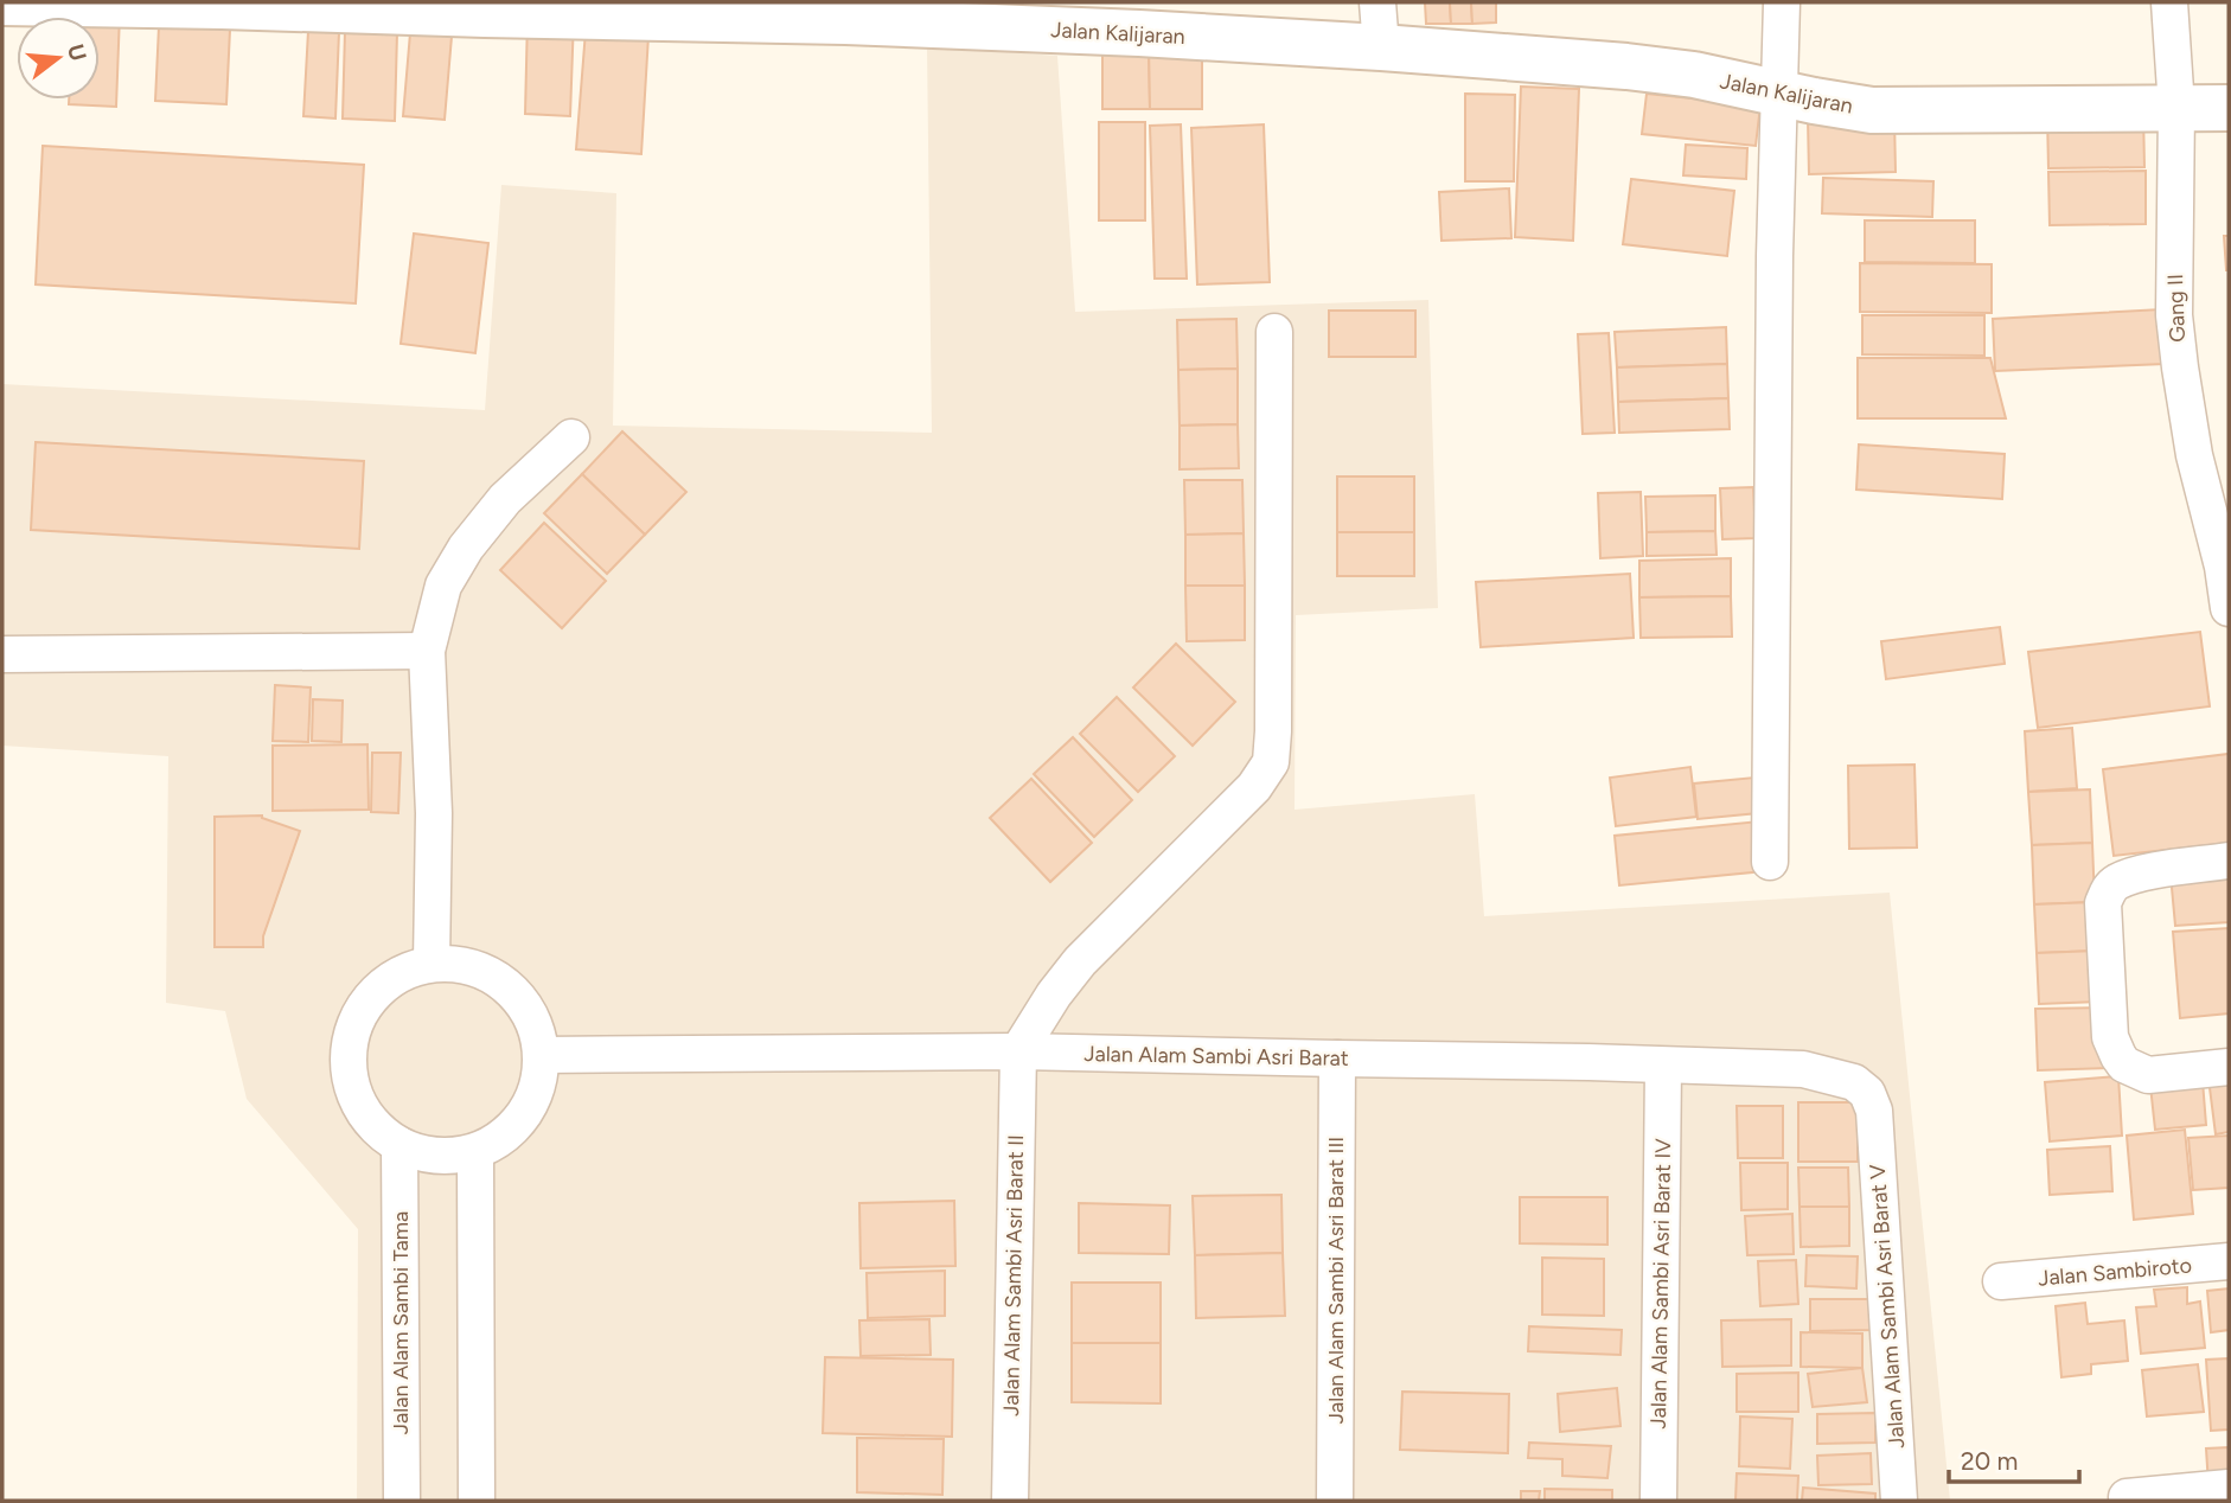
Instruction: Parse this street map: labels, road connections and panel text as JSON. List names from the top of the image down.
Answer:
{
  "streets": {
    "street": [
      "Jalan Kalijaran",
      "Gang II",
      "Jalan Alam Sambi Asri Barat",
      "Jalan Sambiroto",
      "Jalan Alam Sambi Asri Barat II",
      "Jalan Alam Sambi Asri Barat III",
      "Jalan Alam Sambi Asri Barat IV",
      "Jalan Alam Sambi Asri Barat V",
      "Jalan Alam Sambi Tama"
    ]
  },
  "crossings": [
    ["Jalan Kalijaran", "Gang II"],
    ["Jalan Alam Sambi Asri Barat", "Jalan Alam Sambi Asri Barat II"],
    ["Jalan Alam Sambi Asri Barat", "Jalan Alam Sambi Asri Barat III"],
    ["Jalan Alam Sambi Asri Barat", "Jalan Alam Sambi Asri Barat IV"],
    ["Jalan Alam Sambi Asri Barat", "Jalan Alam Sambi Asri Barat V"],
    ["Jalan Alam Sambi Asri Barat", "Jalan Alam Sambi Tama"]
  ],
  "scale_bar": "20 m",
  "north": "right"
}
